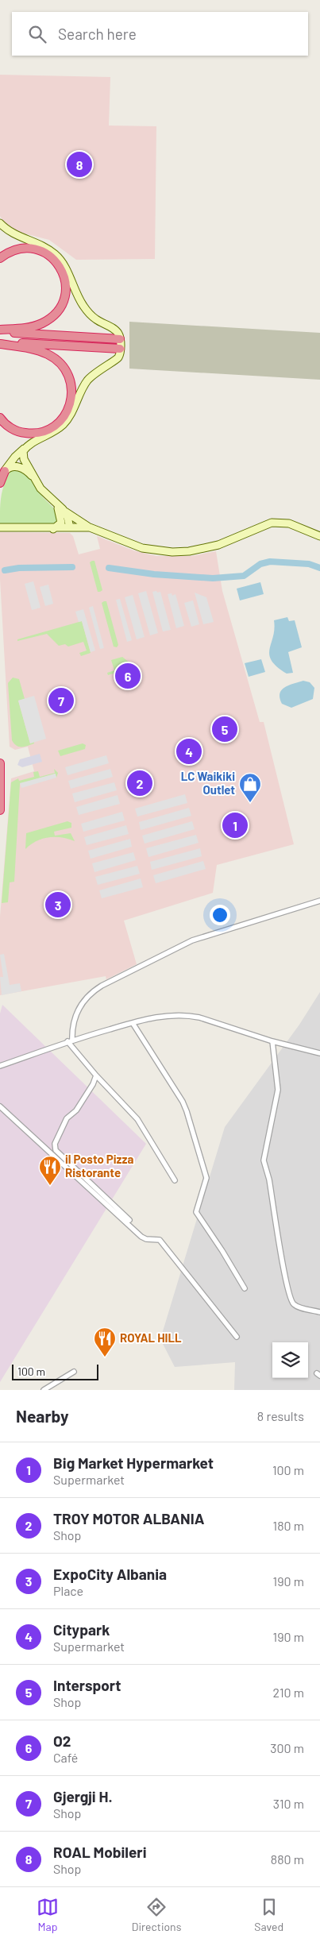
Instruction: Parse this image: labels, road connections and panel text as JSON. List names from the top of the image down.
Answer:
{
  "places": {
    "shop": ["LC Waikiki Outlet"],
    "restaurant": ["il Posto Pizza Ristorante", "ROYAL HILL"]
  },
  "scale_bar": "100 m",
  "page": {
    "search": "Search here",
    "pins": [
      "8",
      "6",
      "7",
      "5",
      "4",
      "2",
      "1",
      "3"
    ],
    "scale": "100 m",
    "heading": ["Nearby", "8 results"],
    "list": [
      {
        "mark": "1",
        "name": "Big Market Hypermarket",
        "note": "Supermarket",
        "value": "100 m"
      },
      {
        "mark": "2",
        "name": "TROY MOTOR ALBANIA",
        "note": "Shop",
        "value": "180 m"
      },
      {
        "mark": "3",
        "name": "ExpoCity Albania",
        "note": "Place",
        "value": "190 m"
      },
      {
        "mark": "4",
        "name": "Citypark",
        "note": "Supermarket",
        "value": "190 m"
      },
      {
        "mark": "5",
        "name": "Intersport",
        "note": "Shop",
        "value": "210 m"
      },
      {
        "mark": "6",
        "name": "O2",
        "note": "Café",
        "value": "300 m"
      },
      {
        "mark": "7",
        "name": "Gjergji H.",
        "note": "Shop",
        "value": "310 m"
      },
      {
        "mark": "8",
        "name": "ROAL Mobileri",
        "note": "Shop",
        "value": "880 m"
      }
    ],
    "nav": ["Map", "Directions", "Saved"]
  }
}
